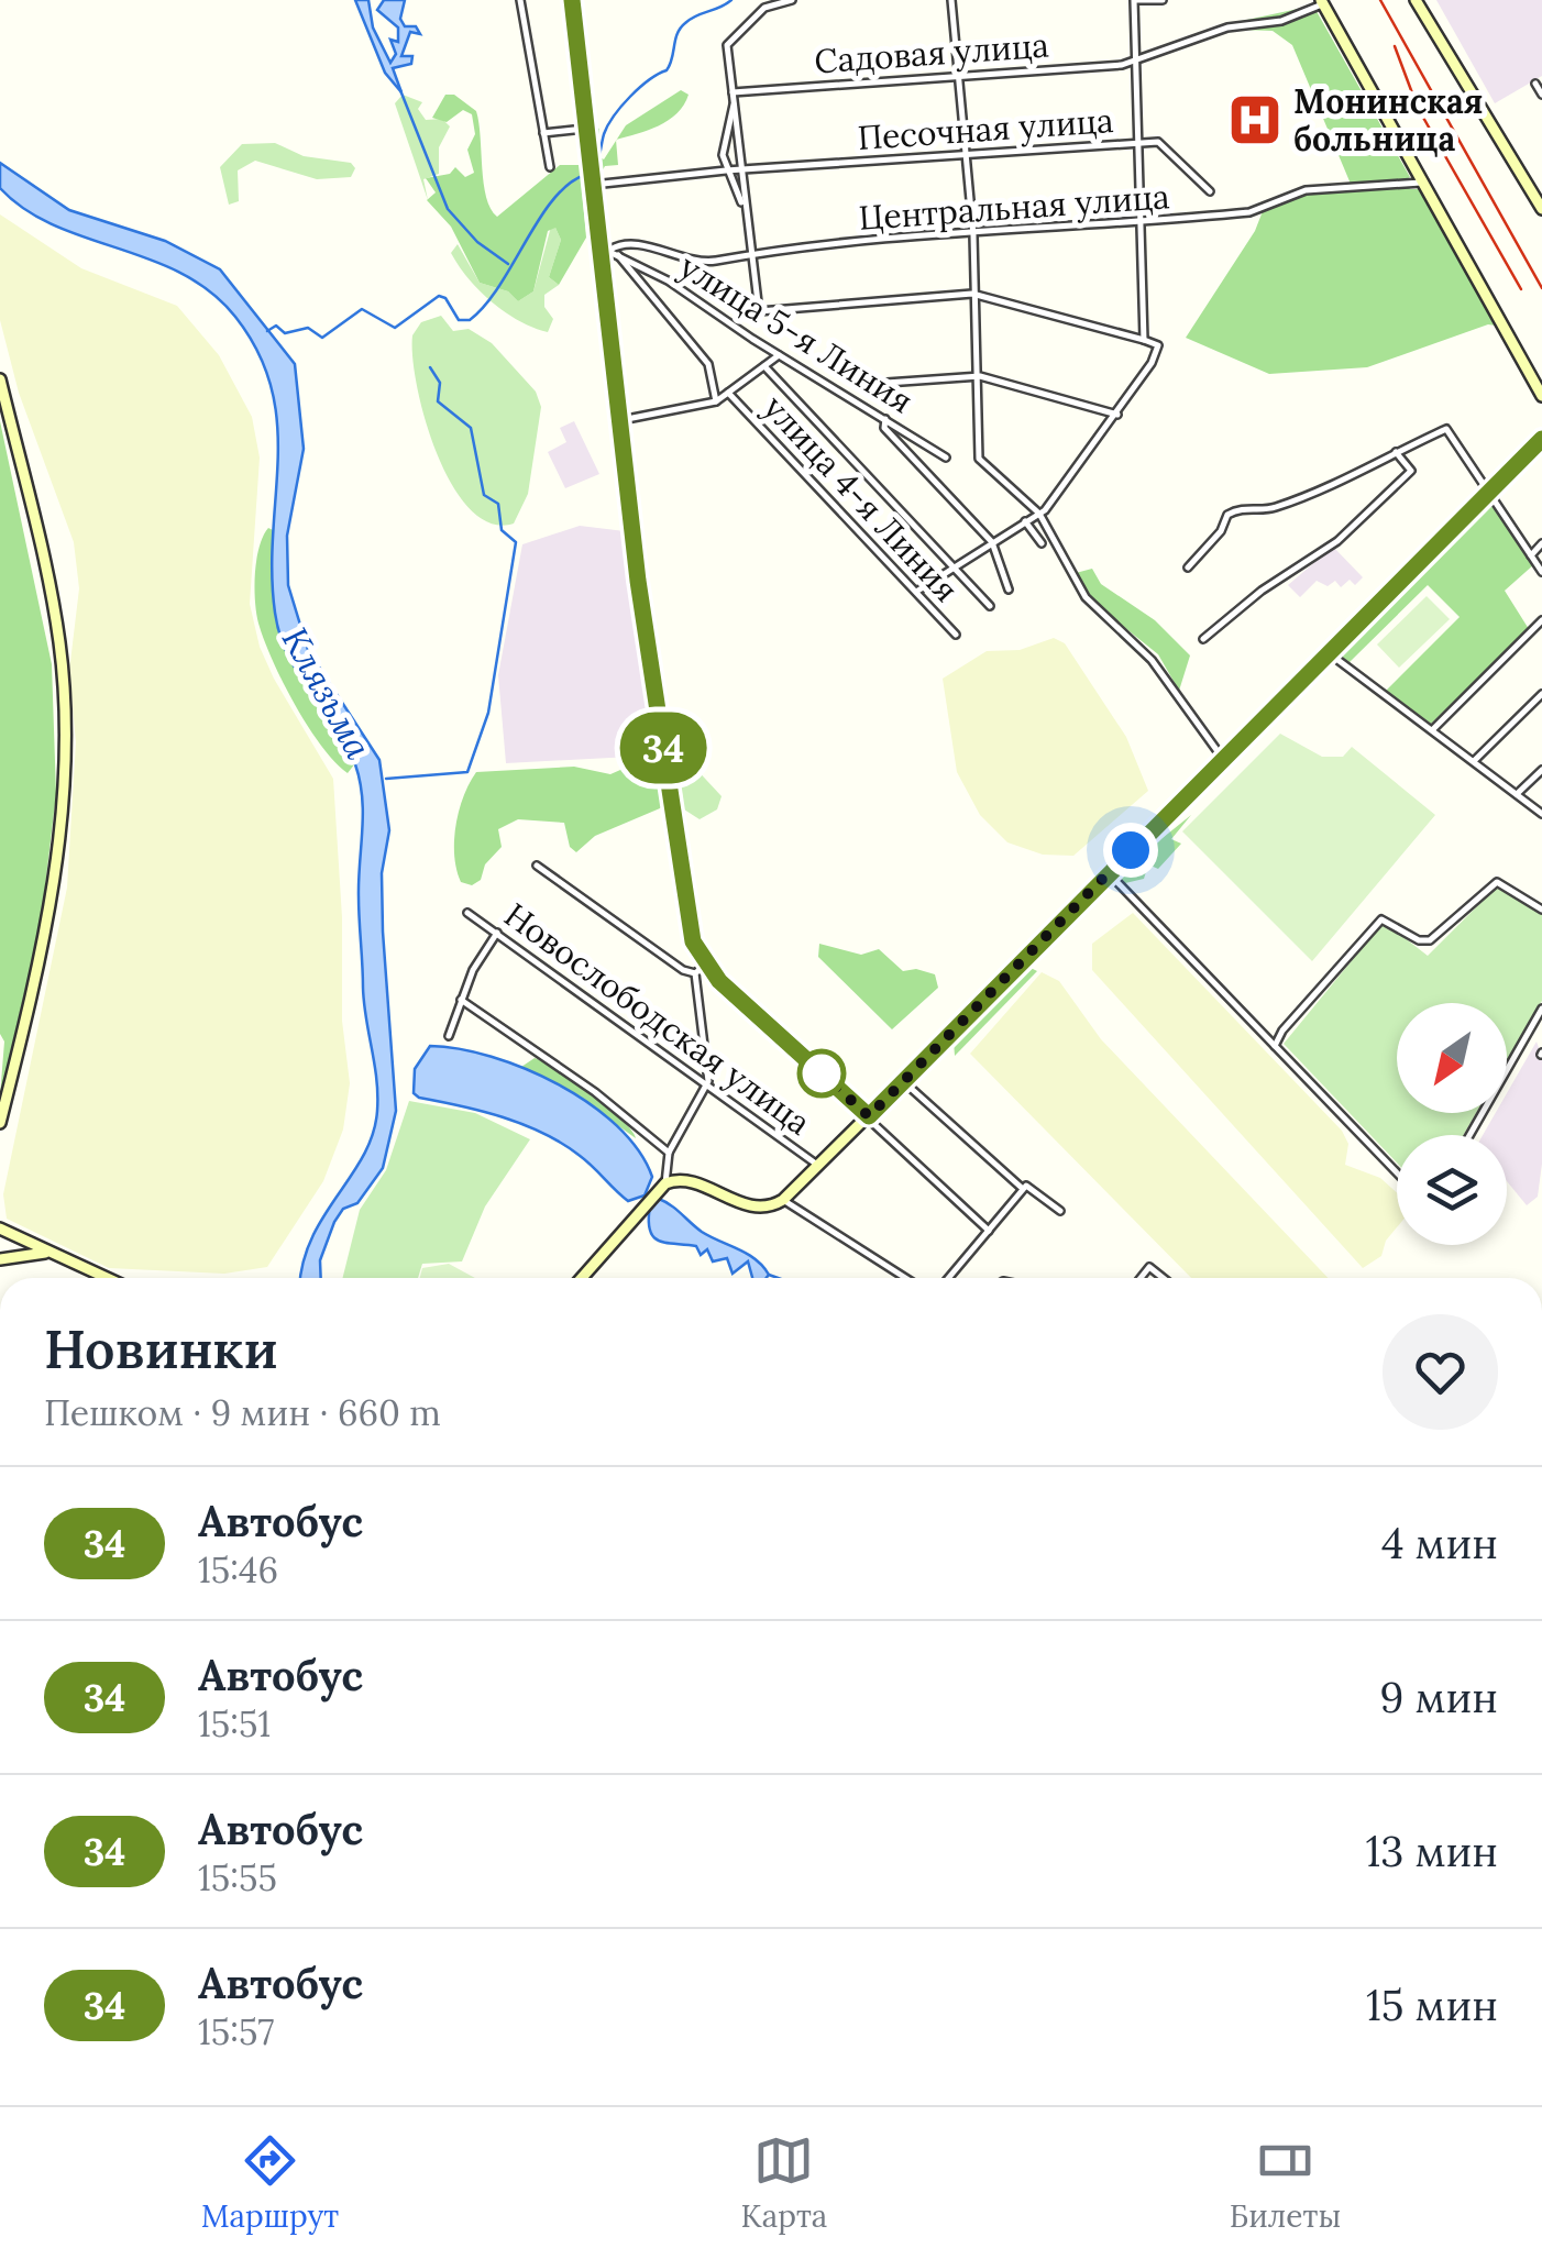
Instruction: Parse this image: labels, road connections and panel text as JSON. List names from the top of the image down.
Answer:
{
  "streets": {
    "street": [
      "Садовая улица",
      "Песочная улица",
      "Центральная улица",
      "улица 5-я Линия",
      "улица 4-я Линия",
      "Новослободская улица"
    ]
  },
  "crossings": [
    ["улица 5-я Линия", "улица 4-я Линия"]
  ],
  "water": ["Клязьма"],
  "places": {
    "hospital": ["Монинская больница"]
  },
  "lines": ["bus line 34"],
  "north": "bottom left",
  "page": {
    "on_map": "34",
    "heading": ["Новинки", "Пешком · 9 мин · 660 m"],
    "list": [
      {
        "mark": "34",
        "name": "Автобус",
        "note": "15:46",
        "value": "4 мин"
      },
      {
        "mark": "34",
        "name": "Автобус",
        "note": "15:51",
        "value": "9 мин"
      },
      {
        "mark": "34",
        "name": "Автобус",
        "note": "15:55",
        "value": "13 мин"
      },
      {
        "mark": "34",
        "name": "Автобус",
        "note": "15:57",
        "value": "15 мин"
      }
    ],
    "tabs": ["Маршрут", "Карта", "Билеты"]
  }
}
